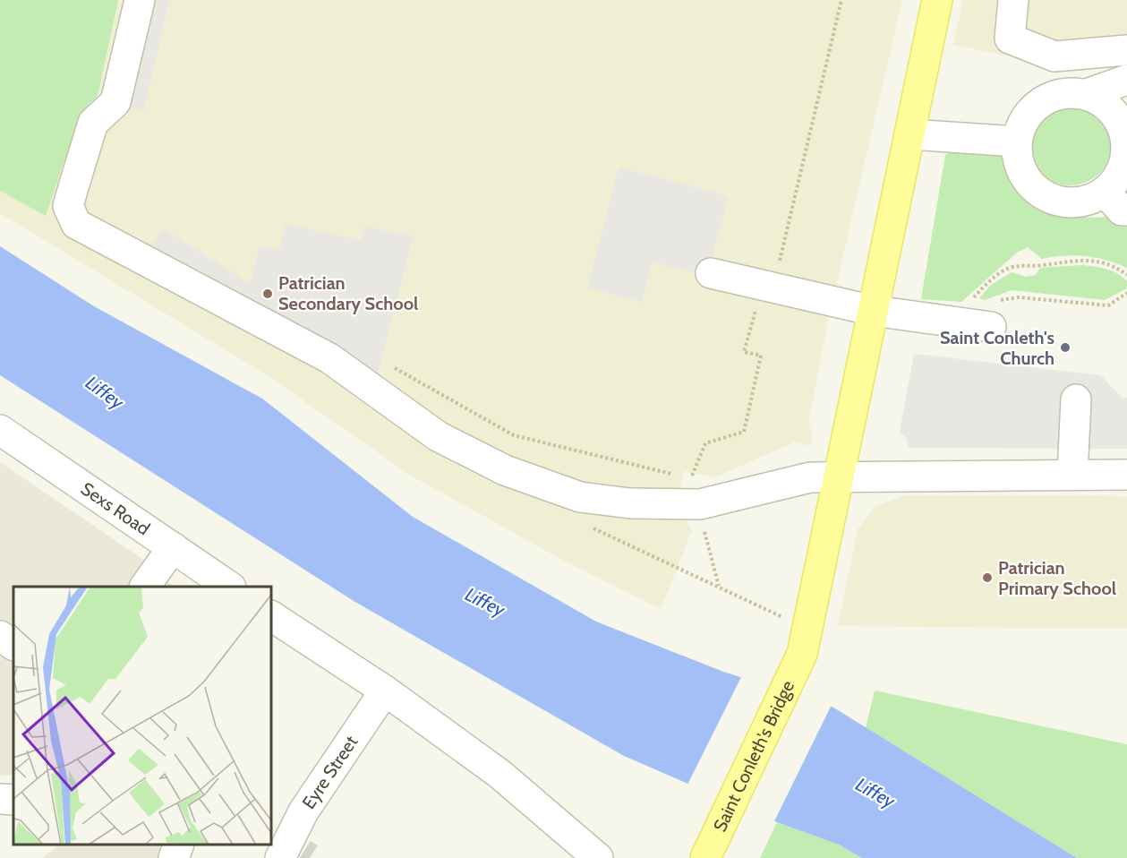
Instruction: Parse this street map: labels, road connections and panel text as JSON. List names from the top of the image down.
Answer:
{
  "streets": {
    "main road": ["Saint Conleth's Bridge"],
    "street": ["Sexs Road", "Eyre Street"]
  },
  "water": ["Liffey"],
  "places": ["Patrician Secondary School", "Saint Conleth's Church", "Patrician Primary School"]
}
